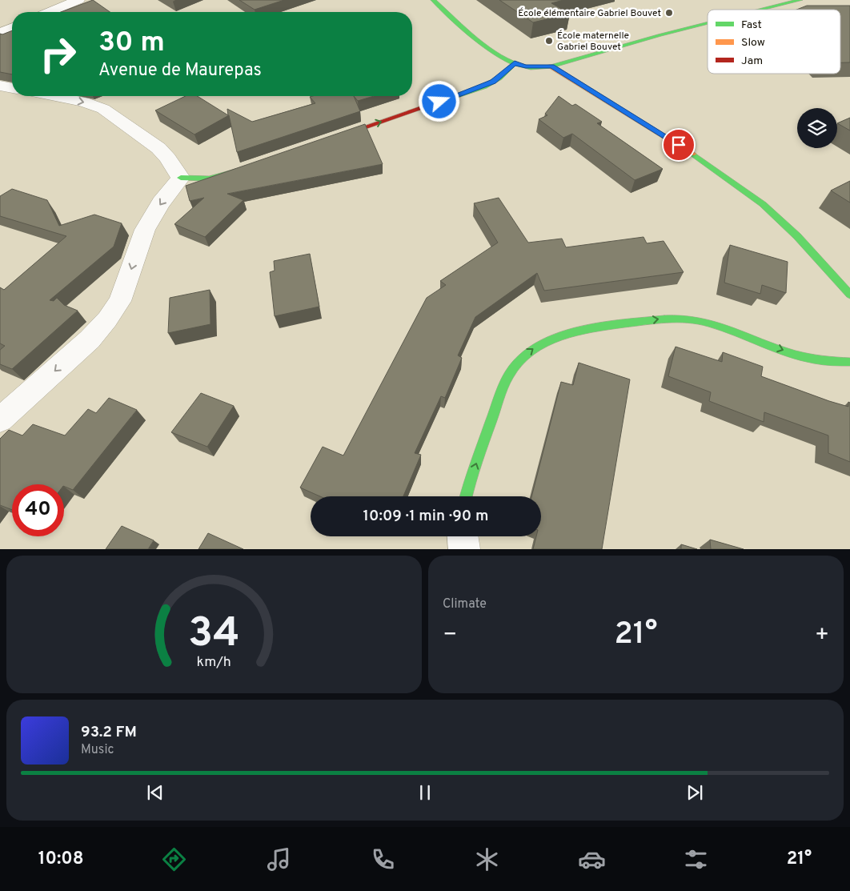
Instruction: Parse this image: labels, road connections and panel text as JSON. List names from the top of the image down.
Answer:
{
  "places": ["École élémentaire Gabriel Bouvet", "École maternelle Gabriel Bouvet"],
  "legend": ["Fast", "Slow", "Jam"],
  "page": {
    "turn": ["30 m", "Avenue de Maurepas"],
    "limit": "40",
    "trip": "10:09 · 1 min · 90 m",
    "tile": "Climate",
    "heat": ["−", "21°", "+"],
    "song": ["93.2 FM", "Music"],
    "tabs": ["10:08", "21°"],
    "gauge": ["34", "km/h"]
  }
}
